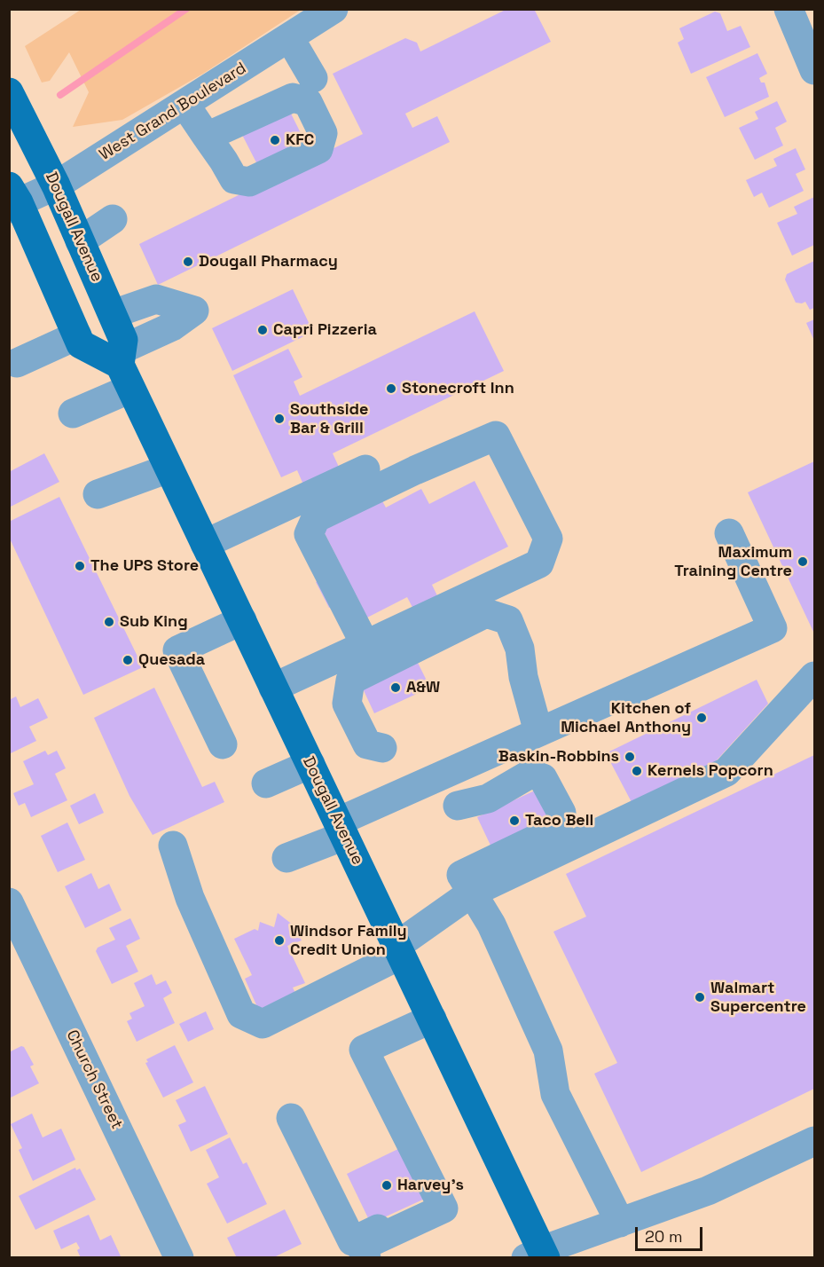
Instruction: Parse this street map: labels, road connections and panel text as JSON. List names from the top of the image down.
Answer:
{
  "streets": {
    "main road": ["Dougall Avenue"],
    "street": ["West Grand Boulevard", "Church Street"]
  },
  "crossings": [
    ["West Grand Boulevard", "Dougall Avenue"]
  ],
  "places": [
    "KFC",
    "Dougall Pharmacy",
    "Capri Pizzeria",
    "Stonecroft Inn",
    "Southside Bar & Grill",
    "Maximum Training Centre",
    "The UPS Store",
    "Sub King",
    "Quesada",
    "A&W",
    "Kitchen of Michael Anthony",
    "Baskin-Robbins",
    "Kernels Popcorn",
    "Taco Bell",
    "Windsor Family Credit Union",
    "Walmart Supercentre",
    "Harvey's"
  ],
  "scale_bar": "20 m"
}
